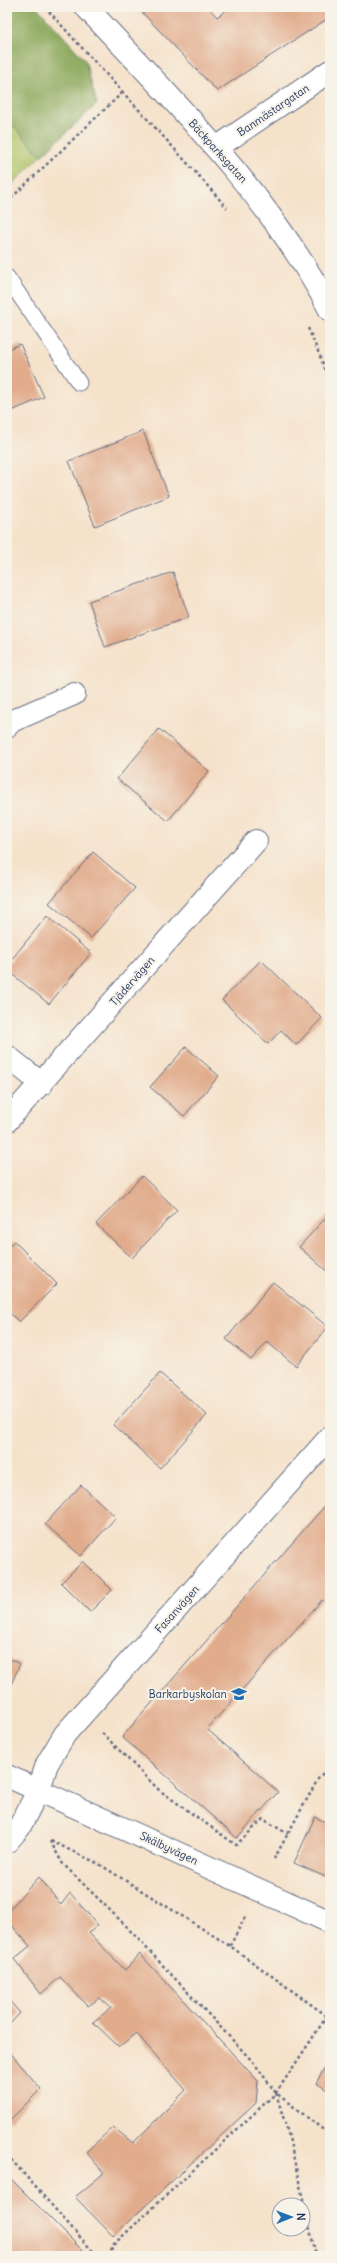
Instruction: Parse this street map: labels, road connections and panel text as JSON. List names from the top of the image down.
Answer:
{
  "streets": {
    "street": [
      "Banmästargatan",
      "Bäckparksgatan",
      "Tjädervägen",
      "Fasanvägen",
      "Skälbyvägen"
    ]
  },
  "crossings": [
    ["Banmästargatan", "Bäckparksgatan"],
    ["Fasanvägen", "Skälbyvägen"]
  ],
  "places": {
    "school or university": ["Barkarbyskolan"]
  },
  "north": "right"
}
